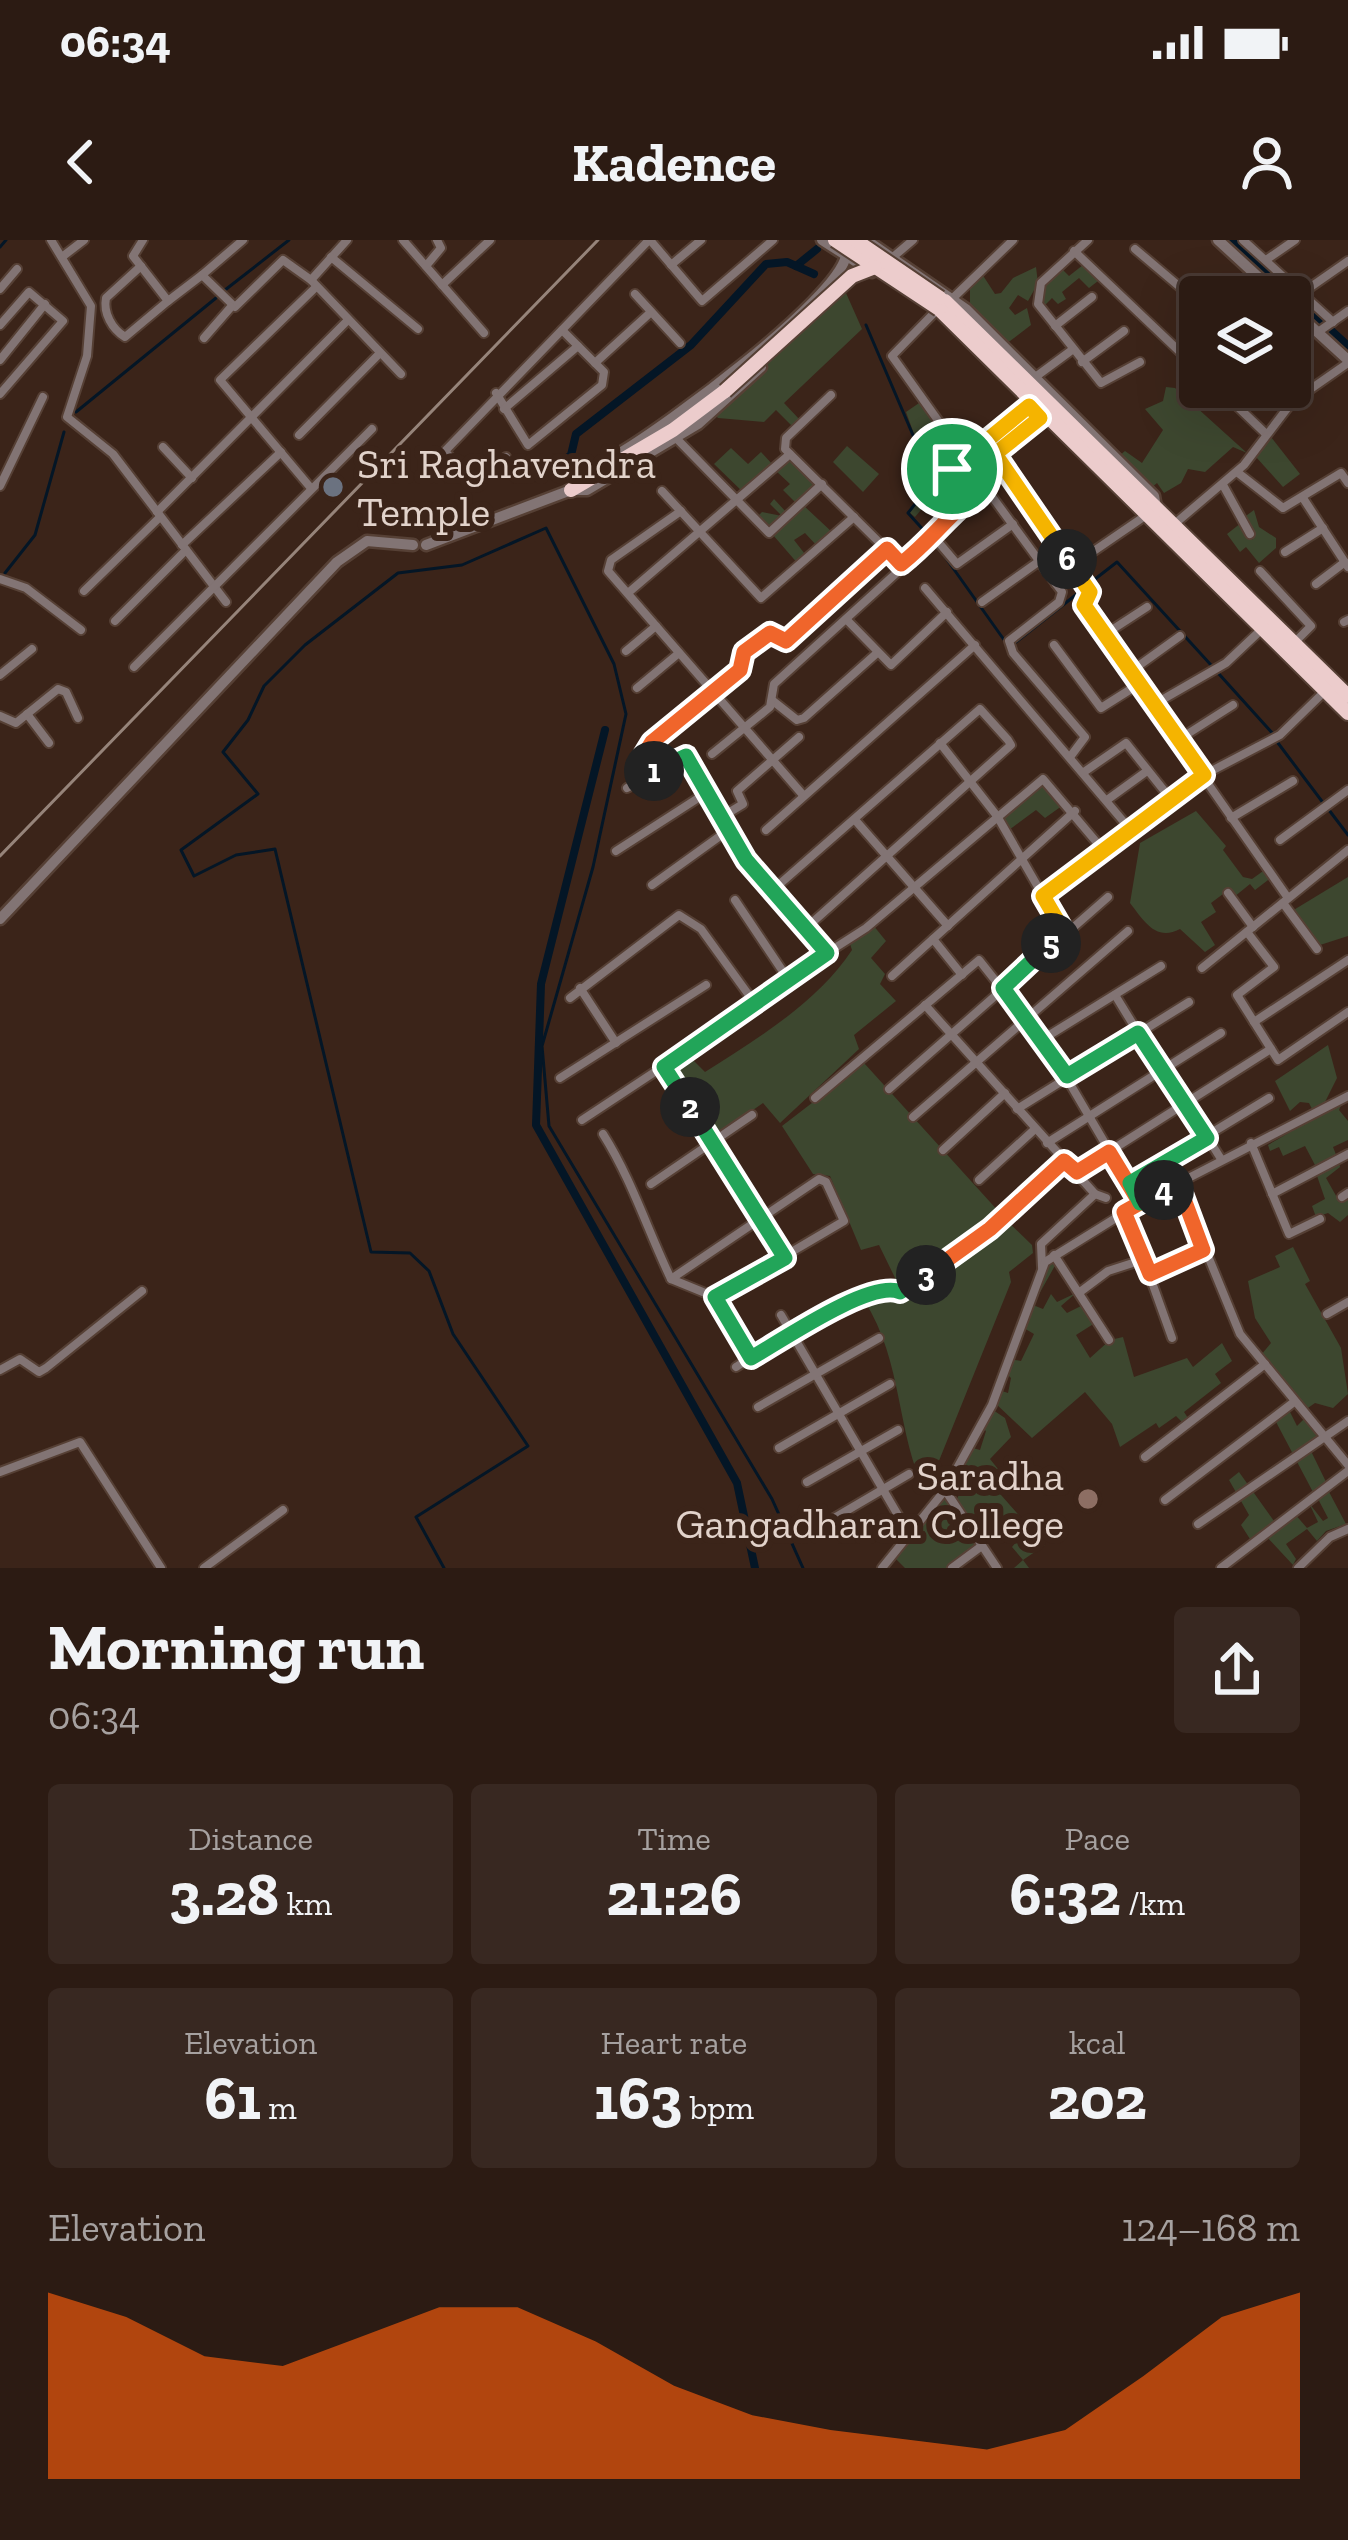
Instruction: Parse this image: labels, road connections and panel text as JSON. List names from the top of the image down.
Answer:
{
  "places": ["Sri Raghavendra Temple", "Saradha Gangadharan College"],
  "page": {
    "status": "06:34",
    "header": "Kadence",
    "pins": [
      "6",
      "1",
      "5",
      "2",
      "4",
      "3"
    ],
    "heading": ["Morning run", "06:34"],
    "stats": [
      ["Distance", "3.28 km"],
      ["Time", "21:26"],
      ["Pace", "6:32 /km"],
      ["Elevation", "61 m"],
      ["Heart rate", "163 bpm"],
      ["kcal", "202"]
    ],
    "chart": ["Elevation", "124–168 m"]
  }
}
